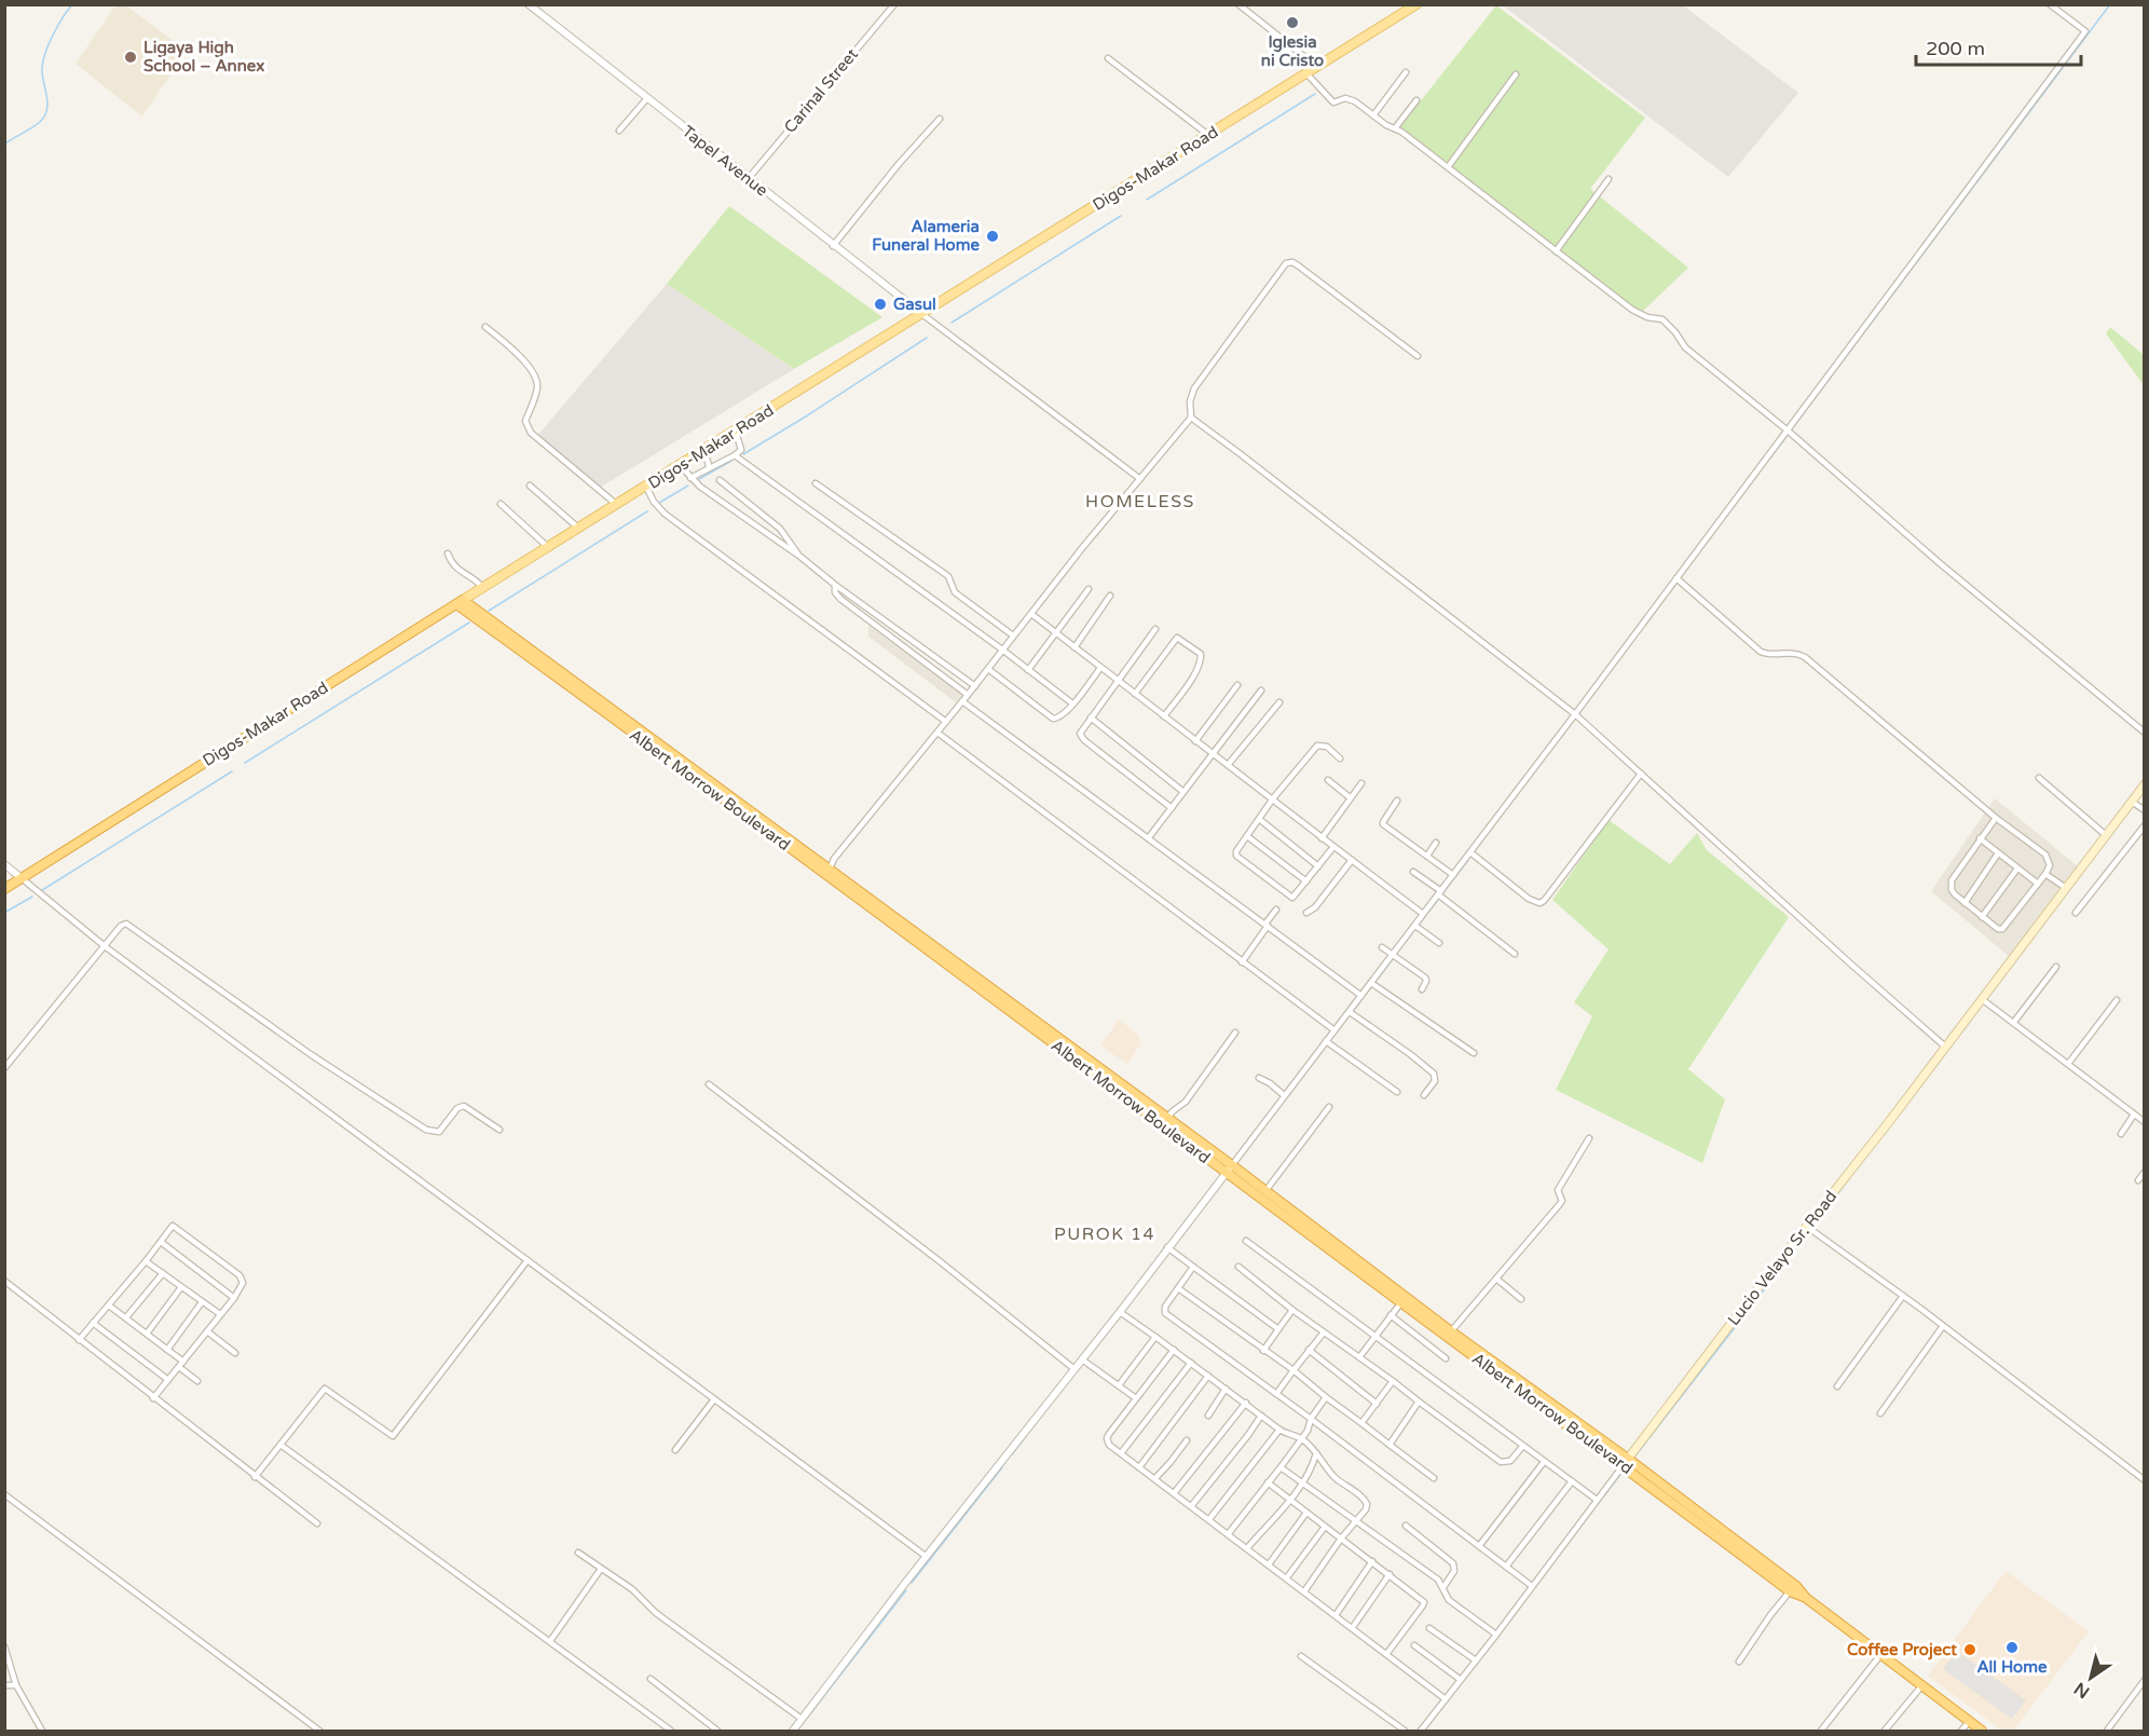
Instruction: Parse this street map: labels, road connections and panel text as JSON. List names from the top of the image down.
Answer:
{
  "streets": {
    "highway": ["Digos-Makar Road", "Albert Morrow Boulevard"],
    "main road": ["Lucio Velayo Sr. Road"],
    "street": ["Carinal Street", "Tapel Avenue"]
  },
  "crossings": [
    ["Carinal Street", "Tapel Avenue"],
    ["Tapel Avenue", "Digos-Makar Road"],
    ["Digos-Makar Road", "Albert Morrow Boulevard"],
    ["Albert Morrow Boulevard", "Lucio Velayo Sr. Road"]
  ],
  "districts": ["HOMELESS", "PUROK 14"],
  "places": [
    "Iglesia ni Cristo",
    "Ligaya High School – Annex",
    "Alameria Funeral Home",
    "Gasul",
    "All Home",
    "Coffee Project"
  ],
  "scale_bar": "200 m",
  "north": "bottom left"
}
